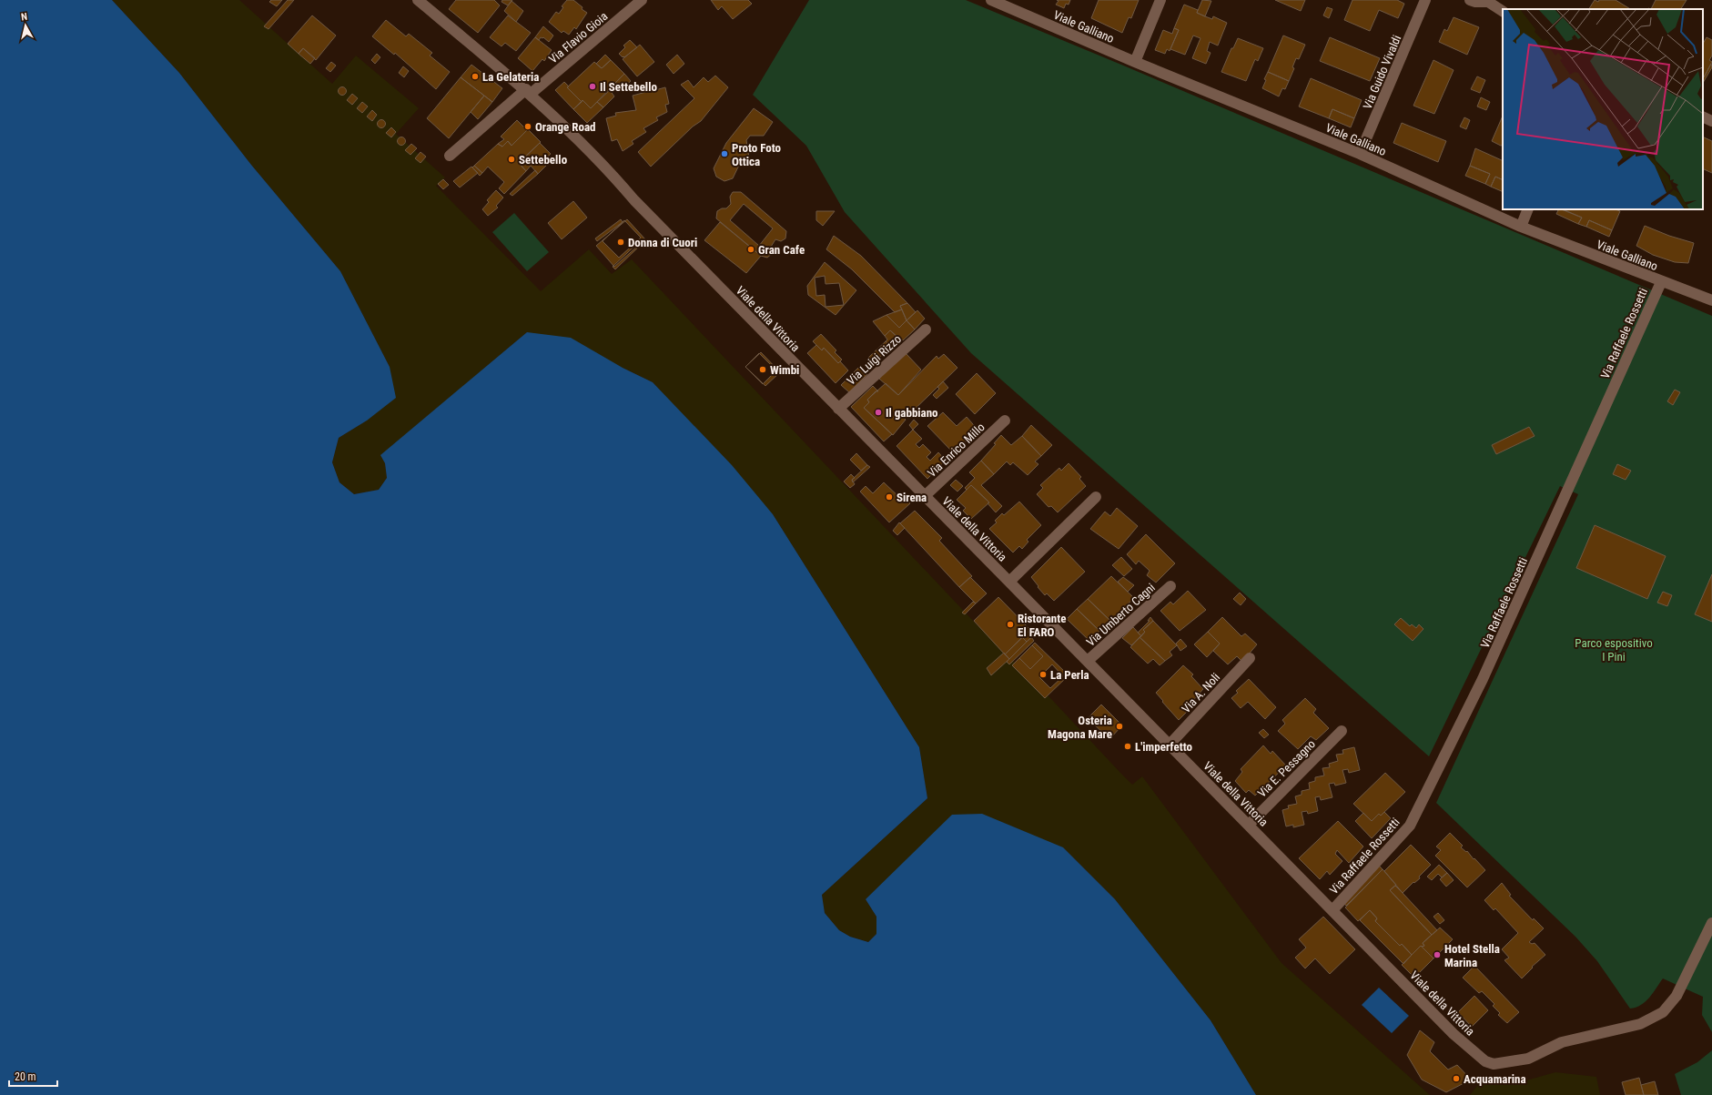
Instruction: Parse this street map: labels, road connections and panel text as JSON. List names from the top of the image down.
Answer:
{
  "streets": {
    "street": [
      "Viale Galliano",
      "Via Flavio Gioia",
      "Via Guido Vivaldi",
      "Viale della Vittoria",
      "Via Raffaele Rossetti",
      "Via Luigi Rizzo",
      "Via Enrico Millo",
      "Via Umberto Cagni",
      "Via A. Noli",
      "Via E. Pessagno"
    ]
  },
  "crossings": [
    ["Viale Galliano", "Via Guido Vivaldi"],
    ["Viale Galliano", "Via Raffaele Rossetti"],
    ["Via Flavio Gioia", "Viale della Vittoria"],
    ["Viale della Vittoria", "Via Raffaele Rossetti"],
    ["Viale della Vittoria", "Via Luigi Rizzo"],
    ["Viale della Vittoria", "Via Enrico Millo"],
    ["Viale della Vittoria", "Via Umberto Cagni"],
    ["Viale della Vittoria", "Via A. Noli"],
    ["Viale della Vittoria", "Via E. Pessagno"]
  ],
  "parks": ["Parco espositivo I Pini"],
  "places": [
    "La Gelateria",
    "Il Settebello",
    "Orange Road",
    "Proto Foto Ottica",
    "Settebello",
    "Donna di Cuori",
    "Gran Cafe",
    "Wimbi",
    "Il gabbiano",
    "Sirena",
    "Ristorante El FARO",
    "La Perla",
    "Osteria Magona Mare",
    "L'imperfetto",
    "Hotel Stella Marina",
    "Acquamarina"
  ],
  "scale_bar": "20 m",
  "north": "top"
}
